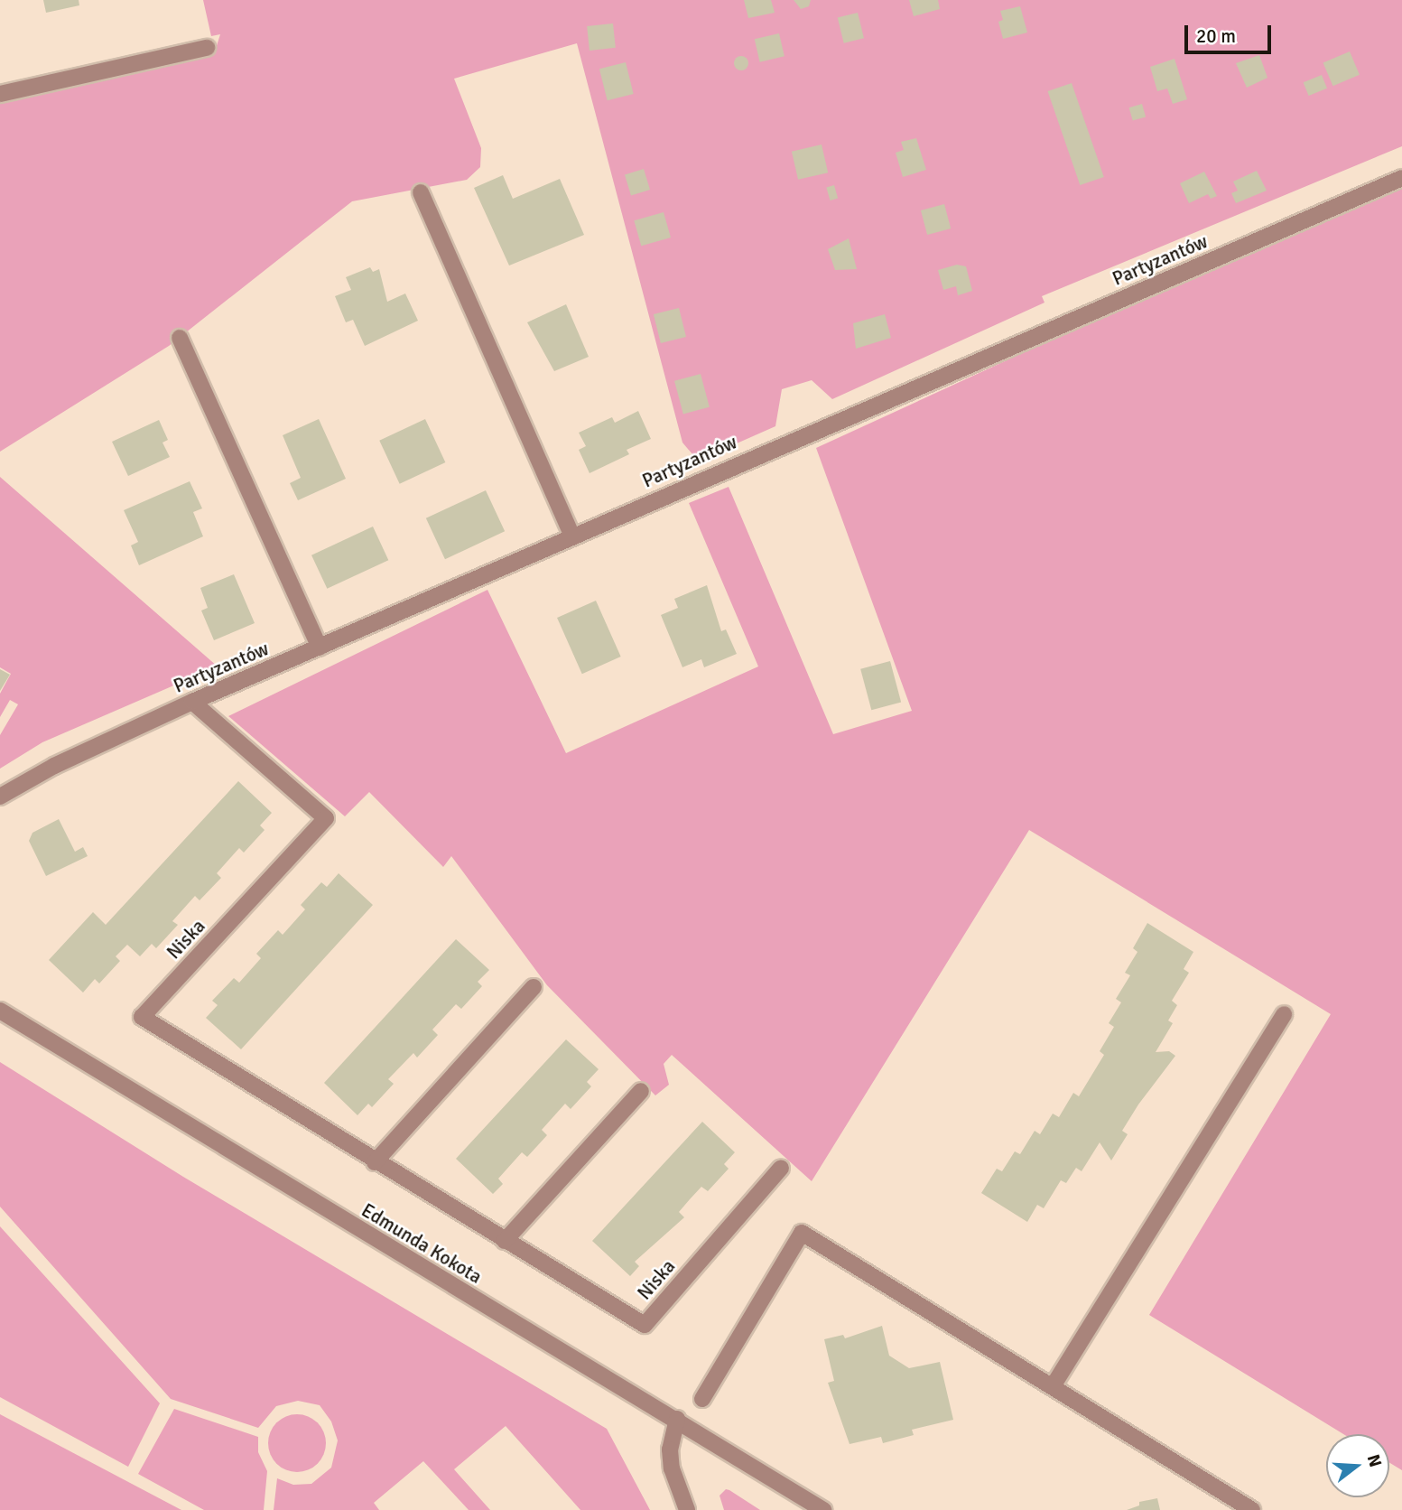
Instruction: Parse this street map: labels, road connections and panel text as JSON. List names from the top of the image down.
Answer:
{
  "streets": {
    "street": ["Partyzantów", "Niska", "Edmunda Kokota"]
  },
  "crossings": [
    ["Partyzantów", "Niska"]
  ],
  "scale_bar": "20 m",
  "north": "right"
}
